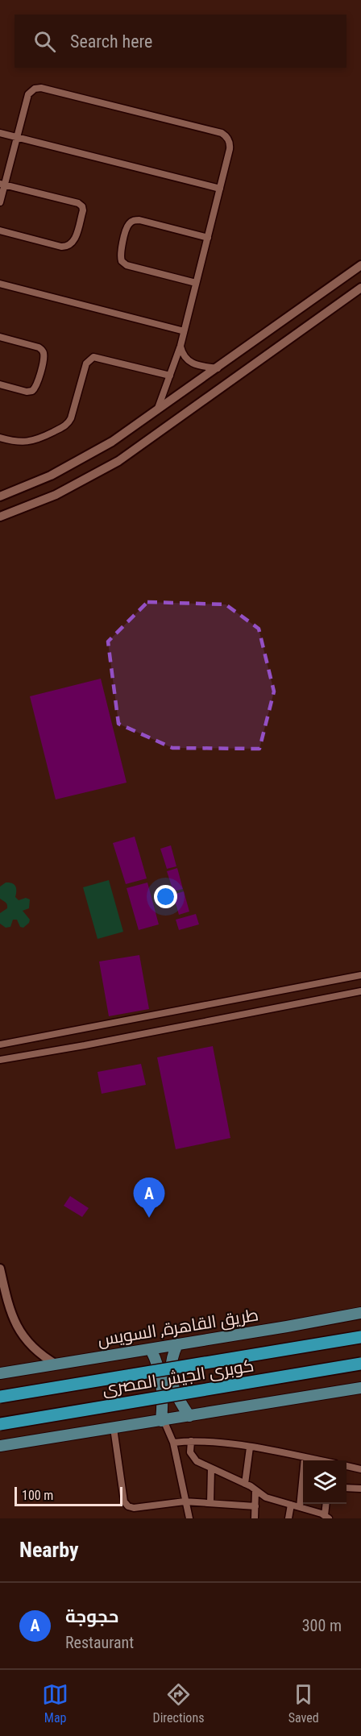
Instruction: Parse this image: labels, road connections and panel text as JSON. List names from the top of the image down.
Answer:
{
  "streets": {
    "highway": ["كوبرى الجيش المصرى"],
    "main road": ["طريق القاهرة, السويس"]
  },
  "scale_bar": "100 m",
  "page": {
    "search": "Search here",
    "pins": "A",
    "scale": "100 m",
    "heading": "Nearby",
    "list": [
      {
        "mark": "A",
        "name": "حجوجة",
        "note": "Restaurant",
        "value": "300 m"
      }
    ],
    "nav": ["Map", "Directions", "Saved"]
  }
}
